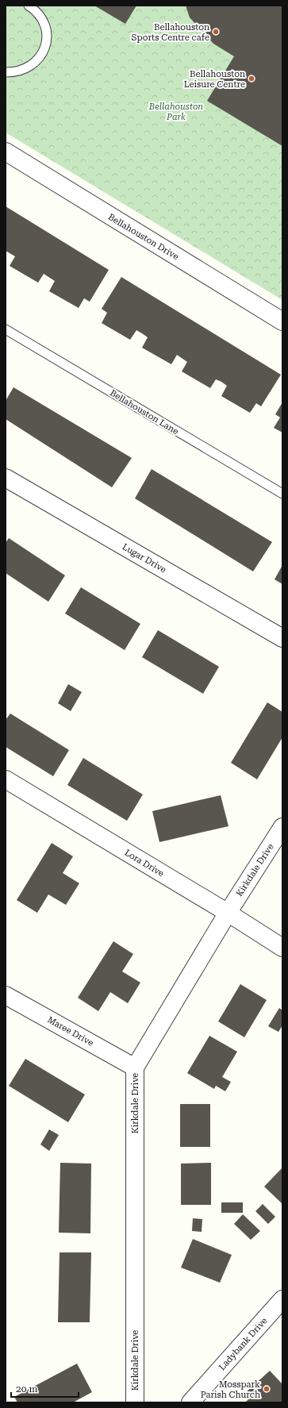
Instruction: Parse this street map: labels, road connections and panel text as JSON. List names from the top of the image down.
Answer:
{
  "streets": {
    "street": [
      "Bellahouston Drive",
      "Lugar Drive",
      "Lora Drive",
      "Kirkdale Drive",
      "Maree Drive",
      "Ladybank Drive"
    ],
    "lane": ["Bellahouston Lane"]
  },
  "crossings": [
    ["Lora Drive", "Kirkdale Drive"],
    ["Kirkdale Drive", "Maree Drive"]
  ],
  "parks": ["Bellahouston Park"],
  "places": ["Bellahouston Sports Centre cafe", "Bellahouston Leisure Centre", "Mosspark Parish Church"],
  "scale_bar": "20 m"
}
